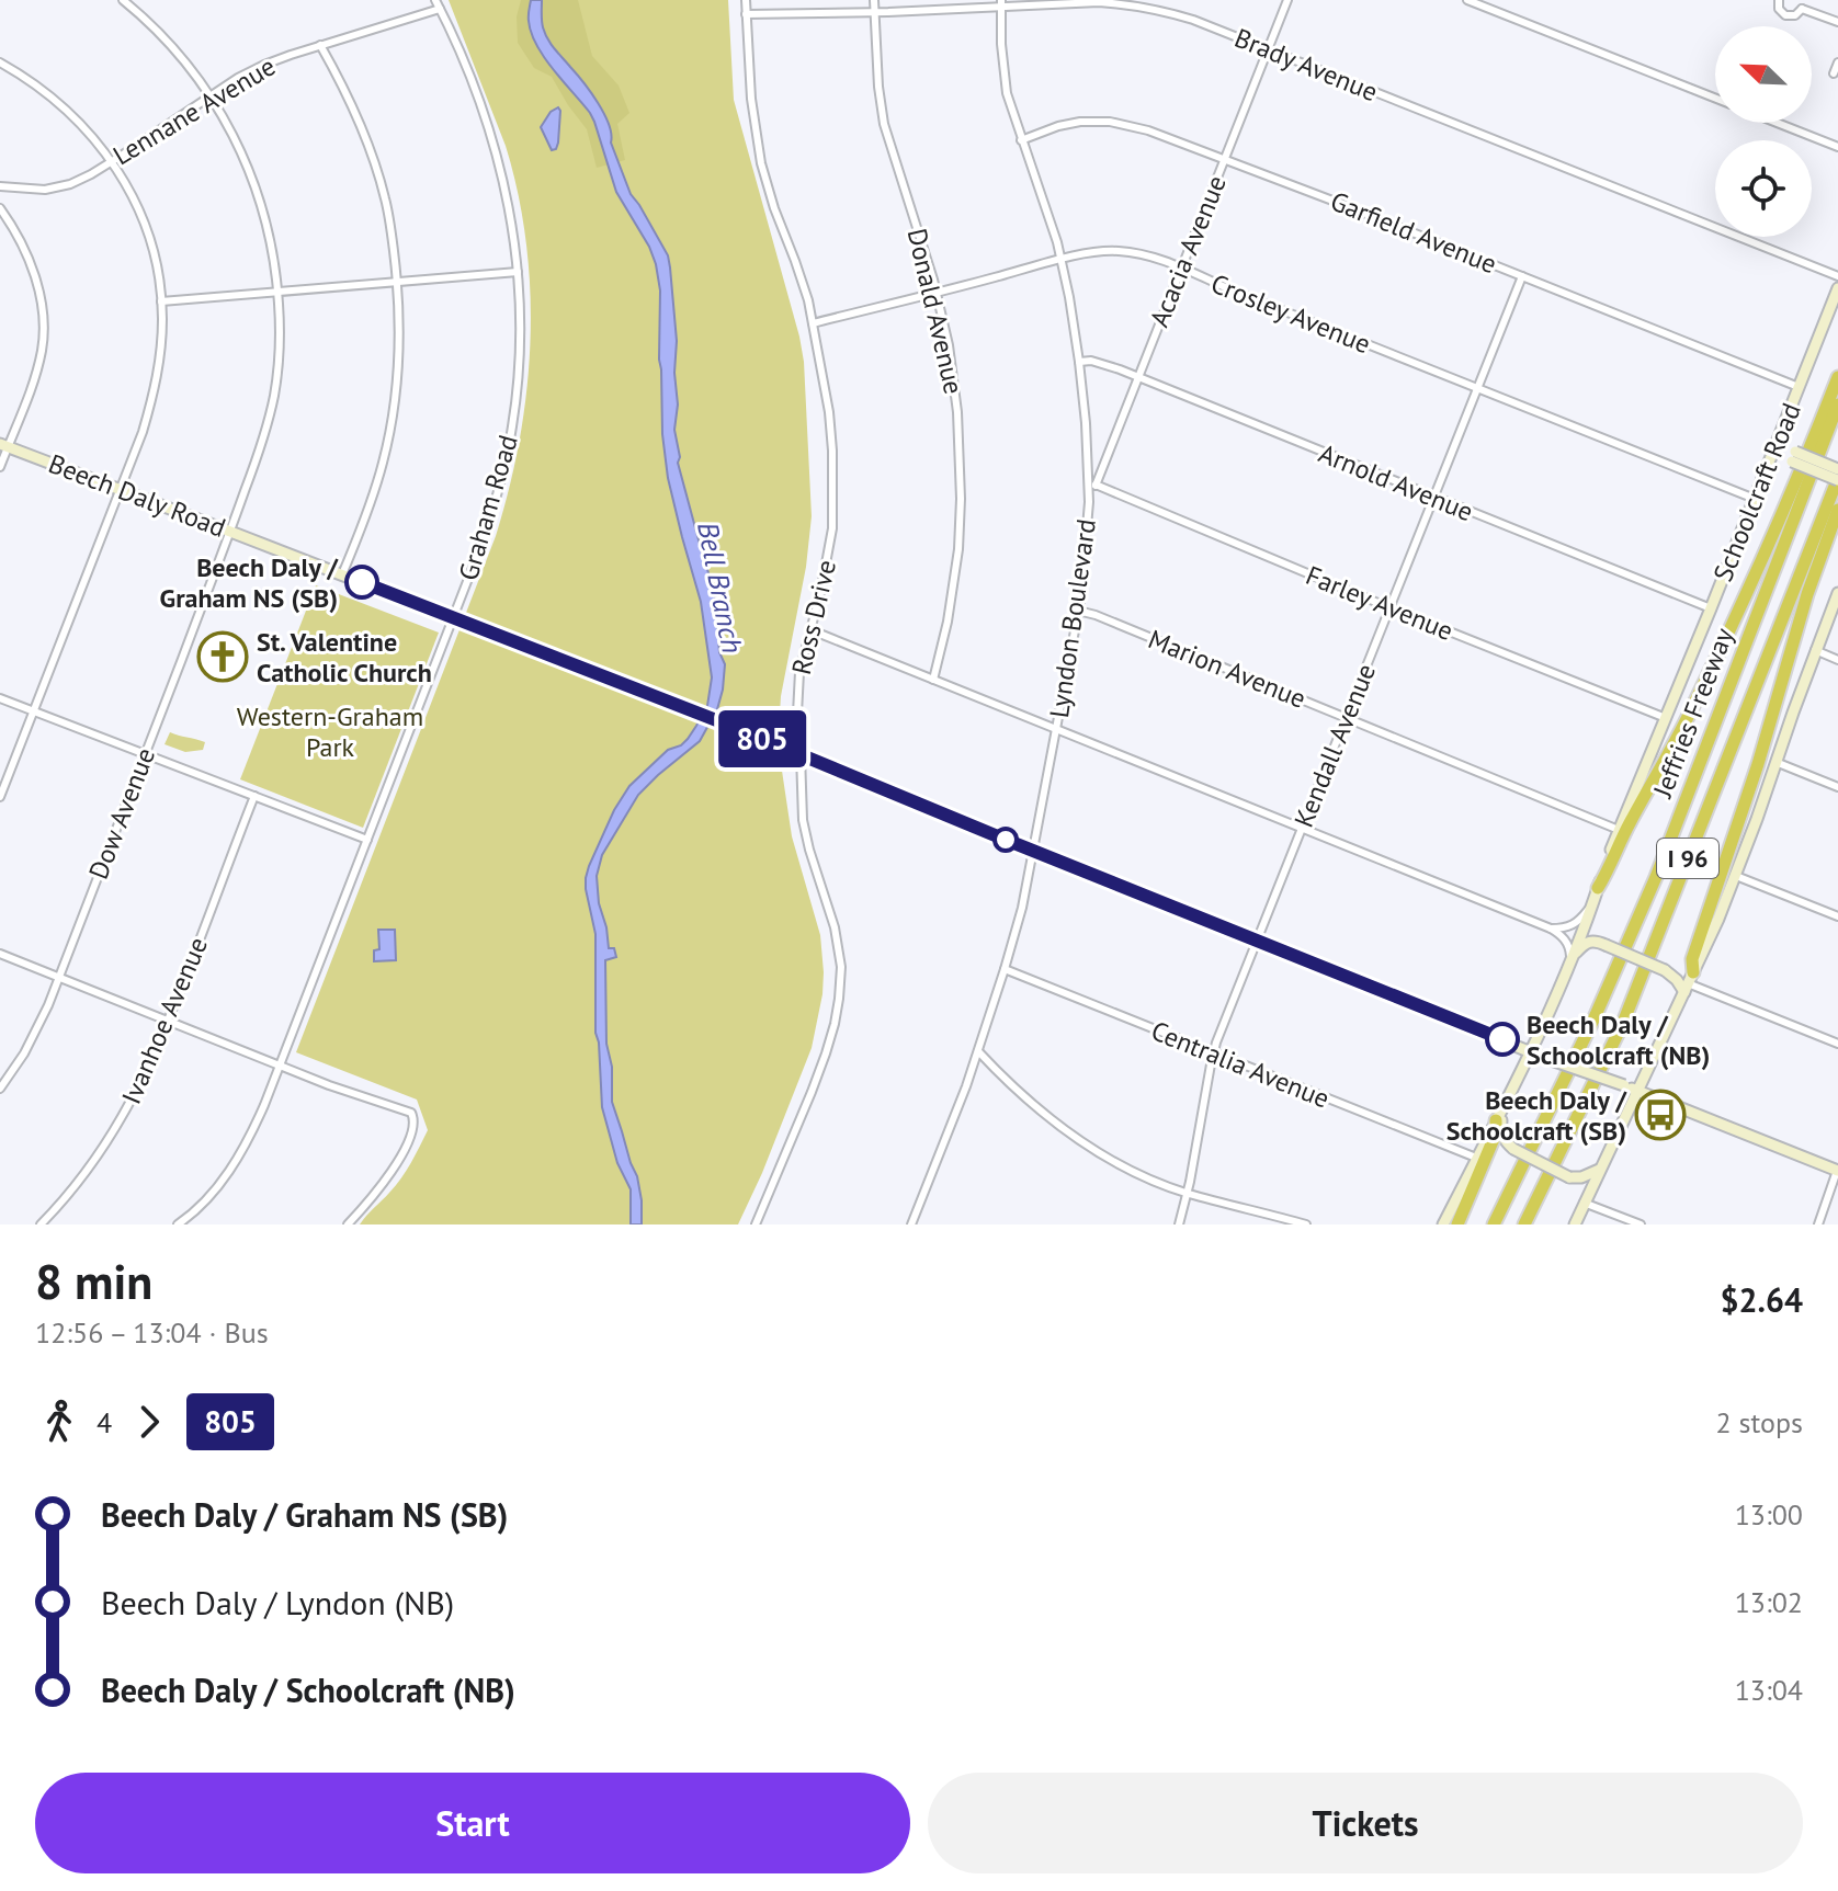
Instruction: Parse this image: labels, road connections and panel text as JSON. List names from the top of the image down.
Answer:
{
  "streets": {
    "highway": ["Jeffries Freeway", "I 96"],
    "main road": ["Schoolcraft Road", "Beech Daly Road"],
    "street": [
      "Brady Avenue",
      "Lennane Avenue",
      "Garfield Avenue",
      "Acacia Avenue",
      "Donald Avenue",
      "Crosley Avenue",
      "Arnold Avenue",
      "Graham Road",
      "Farley Avenue",
      "Ross Drive",
      "Lyndon Boulevard",
      "Marion Avenue",
      "Kendall Avenue",
      "Dow Avenue",
      "Ivanhoe Avenue",
      "Centralia Avenue"
    ]
  },
  "crossings": [
    ["Brady Avenue", "Acacia Avenue"],
    ["Brady Avenue", "Donald Avenue"],
    ["Brady Avenue", "Ross Drive"],
    ["Brady Avenue", "Lyndon Boulevard"],
    ["Lennane Avenue", "Graham Road"],
    ["Lennane Avenue", "Dow Avenue"],
    ["Garfield Avenue", "Acacia Avenue"],
    ["Garfield Avenue", "Schoolcraft Road"],
    ["Garfield Avenue", "Lyndon Boulevard"],
    ["Garfield Avenue", "Kendall Avenue"],
    ["Acacia Avenue", "Crosley Avenue"],
    ["Acacia Avenue", "Arnold Avenue"],
    ["Acacia Avenue", "Farley Avenue"],
    ["Acacia Avenue", "Lyndon Boulevard"],
    ["Donald Avenue", "Crosley Avenue"],
    ["Crosley Avenue", "Schoolcraft Road"],
    ["Crosley Avenue", "Ross Drive"],
    ["Crosley Avenue", "Lyndon Boulevard"],
    ["Crosley Avenue", "Kendall Avenue"],
    ["Arnold Avenue", "Schoolcraft Road"],
    ["Arnold Avenue", "Lyndon Boulevard"],
    ["Arnold Avenue", "Kendall Avenue"],
    ["Schoolcraft Road", "Beech Daly Road"],
    ["Schoolcraft Road", "Farley Avenue"],
    ["Schoolcraft Road", "Marion Avenue"],
    ["Schoolcraft Road", "Centralia Avenue"],
    ["Beech Daly Road", "Graham Road"],
    ["Beech Daly Road", "Ross Drive"],
    ["Beech Daly Road", "Lyndon Boulevard"],
    ["Beech Daly Road", "Kendall Avenue"],
    ["Beech Daly Road", "Dow Avenue"],
    ["Farley Avenue", "Kendall Avenue"],
    ["Lyndon Boulevard", "Marion Avenue"],
    ["Lyndon Boulevard", "Centralia Avenue"],
    ["Marion Avenue", "Kendall Avenue"],
    ["Kendall Avenue", "Centralia Avenue"]
  ],
  "water": ["Bell Branch"],
  "parks": ["Western-Graham Park"],
  "places": {
    "other": ["Beech Daly / Graham NS (SB)", "Beech Daly / Schoolcraft (NB)"],
    "church": ["St. Valentine Catholic Church"],
    "bus stop": ["Beech Daly / Schoolcraft (SB)"]
  },
  "lines": ["bus line 805"],
  "north": "top left",
  "page": {
    "on_map": "805",
    "heading": ["8 min", "12:56 – 13:04 · Bus", "$2.64"],
    "legs": ["4", "805", "2 stops"],
    "list": [
      {
        "name": "Beech Daly / Graham NS (SB)",
        "value": "13:00"
      },
      {
        "name": "Beech Daly / Lyndon (NB)",
        "value": "13:02"
      },
      {
        "name": "Beech Daly / Schoolcraft (NB)",
        "value": "13:04"
      }
    ],
    "buttons": ["Start", "Tickets"]
  }
}
